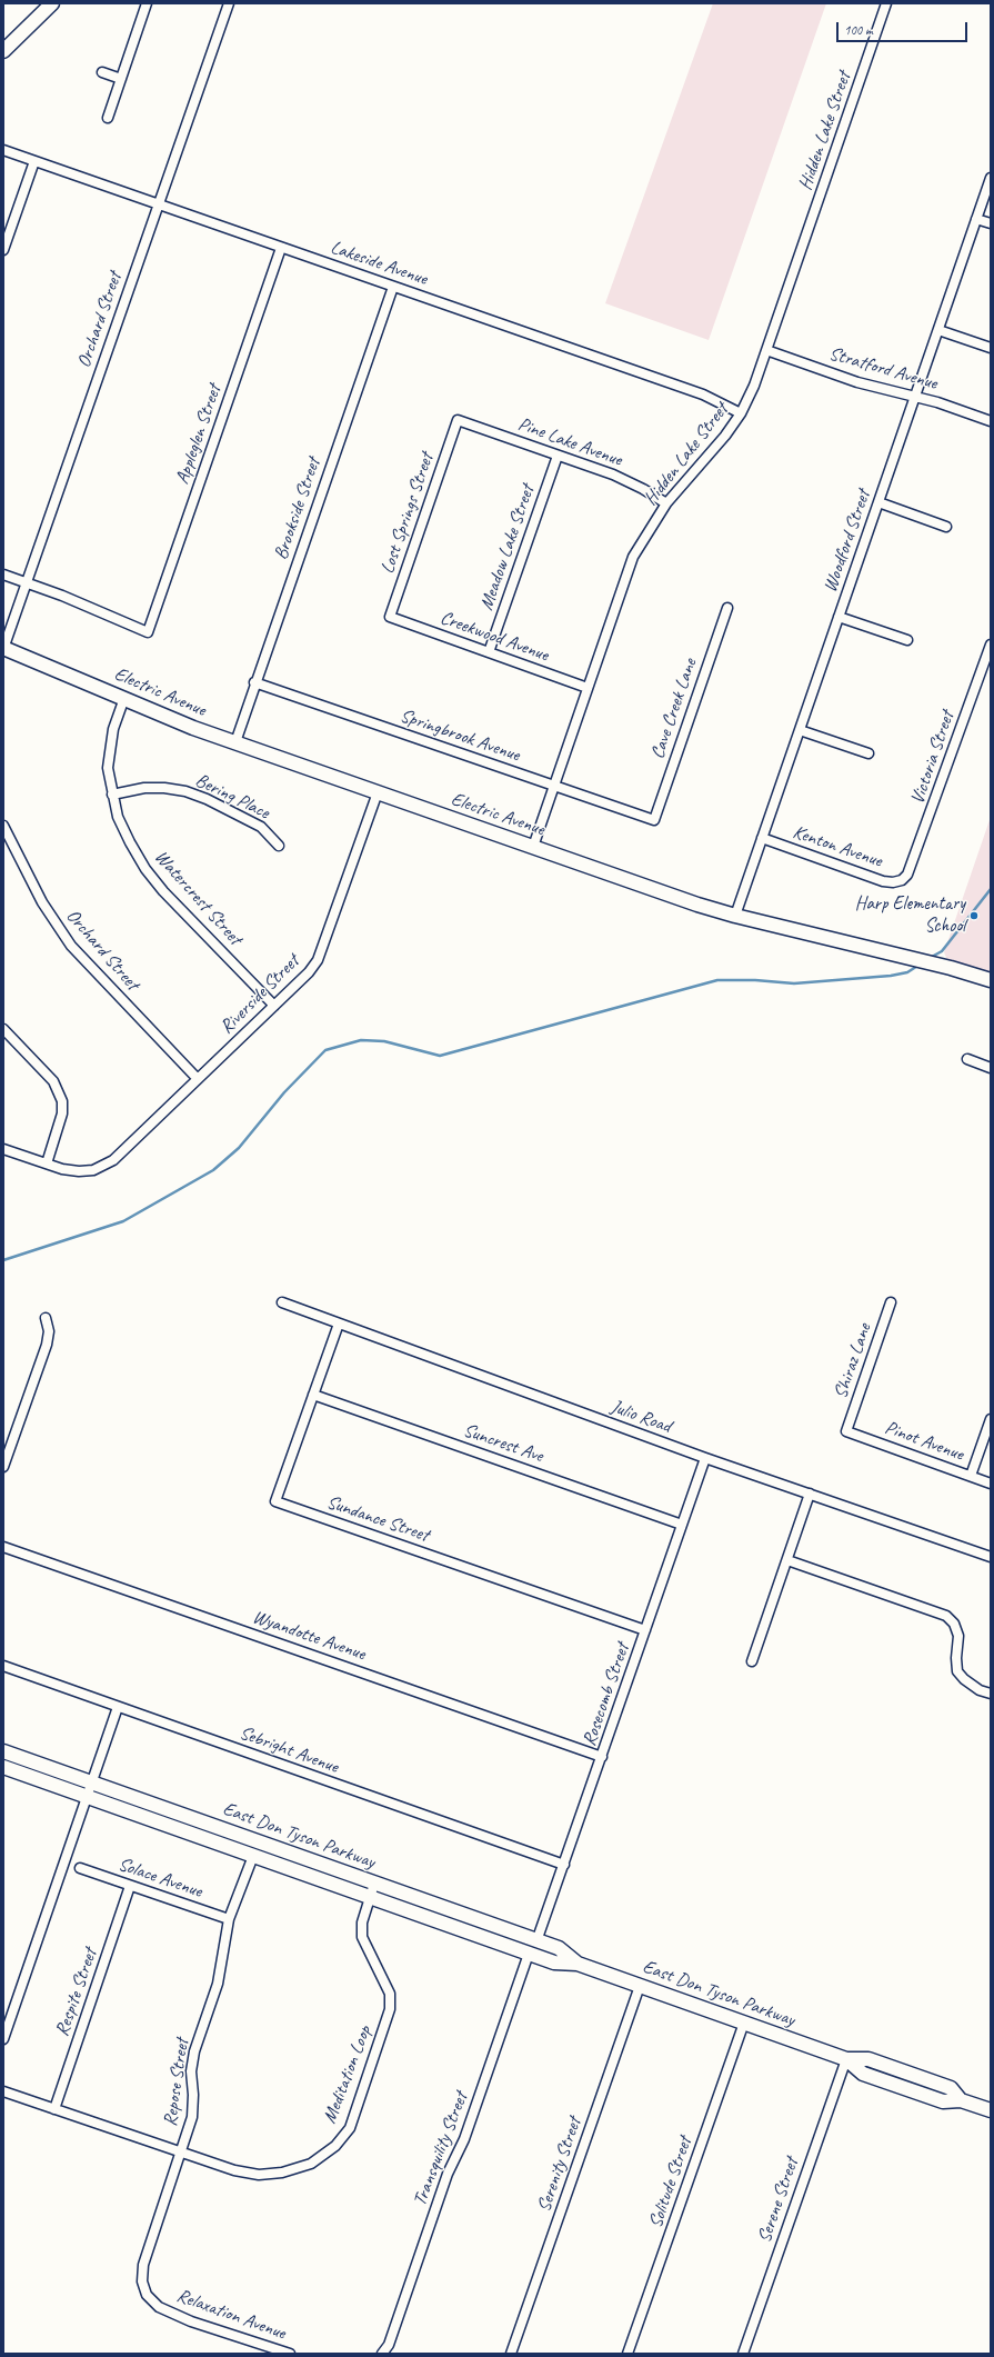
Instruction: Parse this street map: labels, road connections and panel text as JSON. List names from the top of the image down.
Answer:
{
  "streets": {
    "main road": ["Electric Avenue", "East Don Tyson Parkway"],
    "street": [
      "Hidden Lake Street",
      "Lakeside Avenue",
      "Orchard Street",
      "Stratford Avenue",
      "Appleglen Street",
      "Pine Lake Avenue",
      "Brookside Street",
      "Lost Springs Street",
      "Woodford Street",
      "Meadow Lake Street",
      "Creekwood Avenue",
      "Cave Creek Lane",
      "Springbrook Avenue",
      "Victoria Street",
      "Bering Place",
      "Kenton Avenue",
      "Watercrest Street",
      "Riverside Street",
      "Shiraz Lane",
      "Julio Road",
      "Pinot Avenue",
      "Suncrest Ave",
      "Sundance Street",
      "Wyandotte Avenue",
      "Rosecomb Street",
      "Sebright Avenue",
      "Solace Avenue",
      "Respite Street",
      "Meditation Loop",
      "Repose Street",
      "Transquility Street",
      "Serenity Street",
      "Solitude Street",
      "Serene Street",
      "Relaxation Avenue"
    ]
  },
  "crossings": [
    ["Hidden Lake Street", "Lakeside Avenue"],
    ["Hidden Lake Street", "Stratford Avenue"],
    ["Hidden Lake Street", "Pine Lake Avenue"],
    ["Hidden Lake Street", "Creekwood Avenue"],
    ["Hidden Lake Street", "Electric Avenue"],
    ["Hidden Lake Street", "Springbrook Avenue"],
    ["Lakeside Avenue", "Orchard Street"],
    ["Lakeside Avenue", "Appleglen Street"],
    ["Lakeside Avenue", "Brookside Street"],
    ["Orchard Street", "Appleglen Street"],
    ["Orchard Street", "Electric Avenue"],
    ["Orchard Street", "Riverside Street"],
    ["Stratford Avenue", "Woodford Street"],
    ["Pine Lake Avenue", "Lost Springs Street"],
    ["Pine Lake Avenue", "Meadow Lake Street"],
    ["Brookside Street", "Electric Avenue"],
    ["Brookside Street", "Springbrook Avenue"],
    ["Lost Springs Street", "Creekwood Avenue"],
    ["Woodford Street", "Electric Avenue"],
    ["Woodford Street", "Kenton Avenue"],
    ["Meadow Lake Street", "Creekwood Avenue"],
    ["Electric Avenue", "Watercrest Street"],
    ["Electric Avenue", "Riverside Street"],
    ["Cave Creek Lane", "Springbrook Avenue"],
    ["Victoria Street", "Kenton Avenue"],
    ["Bering Place", "Watercrest Street"],
    ["Watercrest Street", "Riverside Street"],
    ["Shiraz Lane", "Pinot Avenue"],
    ["Julio Road", "Sundance Street"],
    ["Julio Road", "Rosecomb Street"],
    ["Suncrest Ave", "Sundance Street"],
    ["Suncrest Ave", "Rosecomb Street"],
    ["Sundance Street", "Rosecomb Street"],
    ["Wyandotte Avenue", "Rosecomb Street"],
    ["Rosecomb Street", "Sebright Avenue"],
    ["Rosecomb Street", "East Don Tyson Parkway"],
    ["East Don Tyson Parkway", "Meditation Loop"],
    ["East Don Tyson Parkway", "Repose Street"],
    ["East Don Tyson Parkway", "Transquility Street"],
    ["East Don Tyson Parkway", "Serenity Street"],
    ["East Don Tyson Parkway", "Solitude Street"],
    ["East Don Tyson Parkway", "Serene Street"],
    ["Solace Avenue", "Respite Street"],
    ["Solace Avenue", "Repose Street"],
    ["Respite Street", "Meditation Loop"],
    ["Meditation Loop", "Repose Street"],
    ["Repose Street", "Relaxation Avenue"]
  ],
  "places": ["Harp Elementary School"],
  "scale_bar": "100 m"
}
